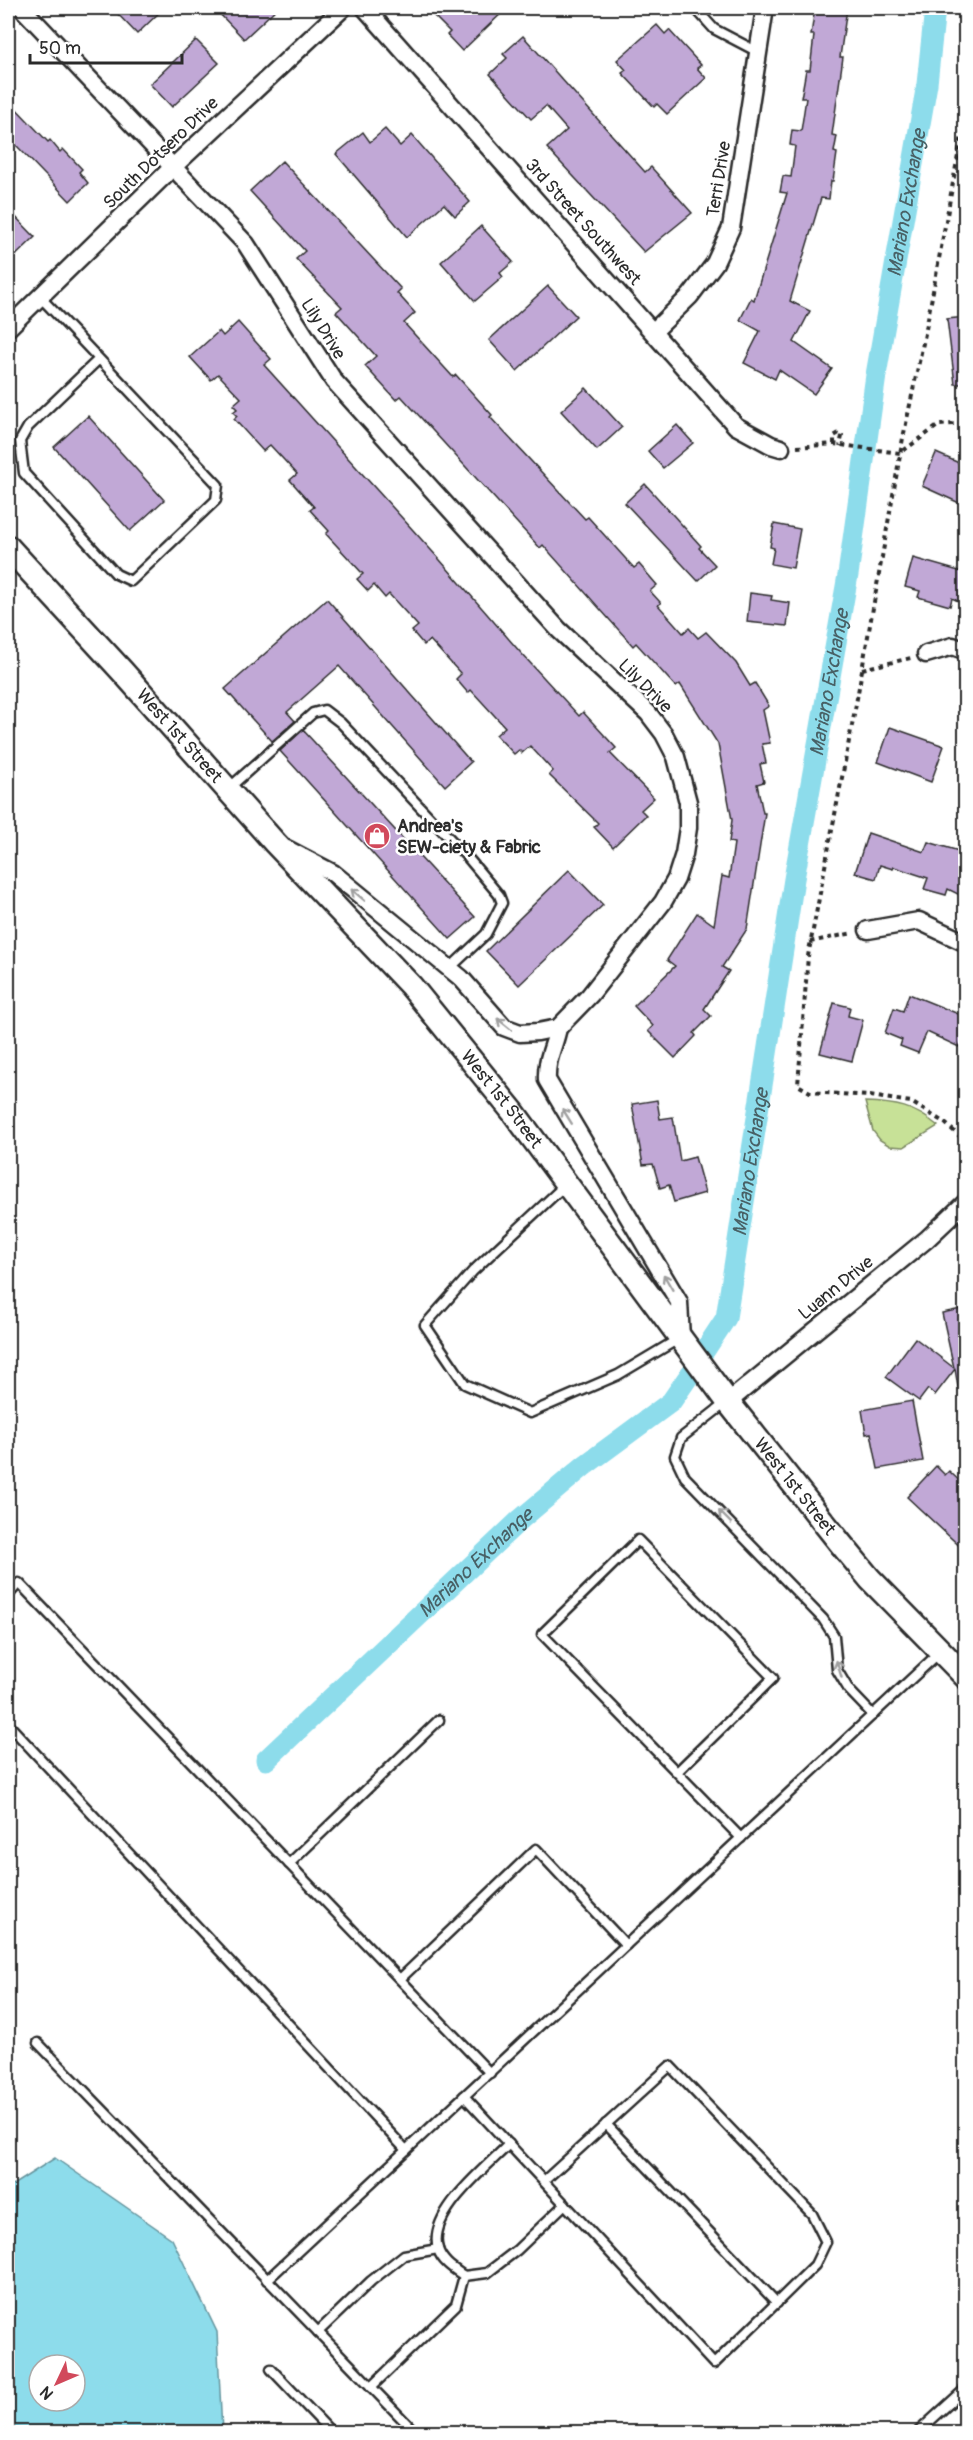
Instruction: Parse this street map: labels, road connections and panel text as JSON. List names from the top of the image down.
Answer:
{
  "streets": {
    "main road": ["West 1st Street"],
    "street": [
      "South Dotsero Drive",
      "Terri Drive",
      "3rd Street Southwest",
      "Lily Drive",
      "Luann Drive"
    ]
  },
  "crossings": [
    ["South Dotsero Drive", "Lily Drive"],
    ["Terri Drive", "3rd Street Southwest"],
    ["West 1st Street", "Luann Drive"]
  ],
  "water": ["Mariano Exchange"],
  "places": {
    "shop": ["Andrea's SEW-ciety & Fabric"]
  },
  "scale_bar": "50 m",
  "north": "bottom left"
}
